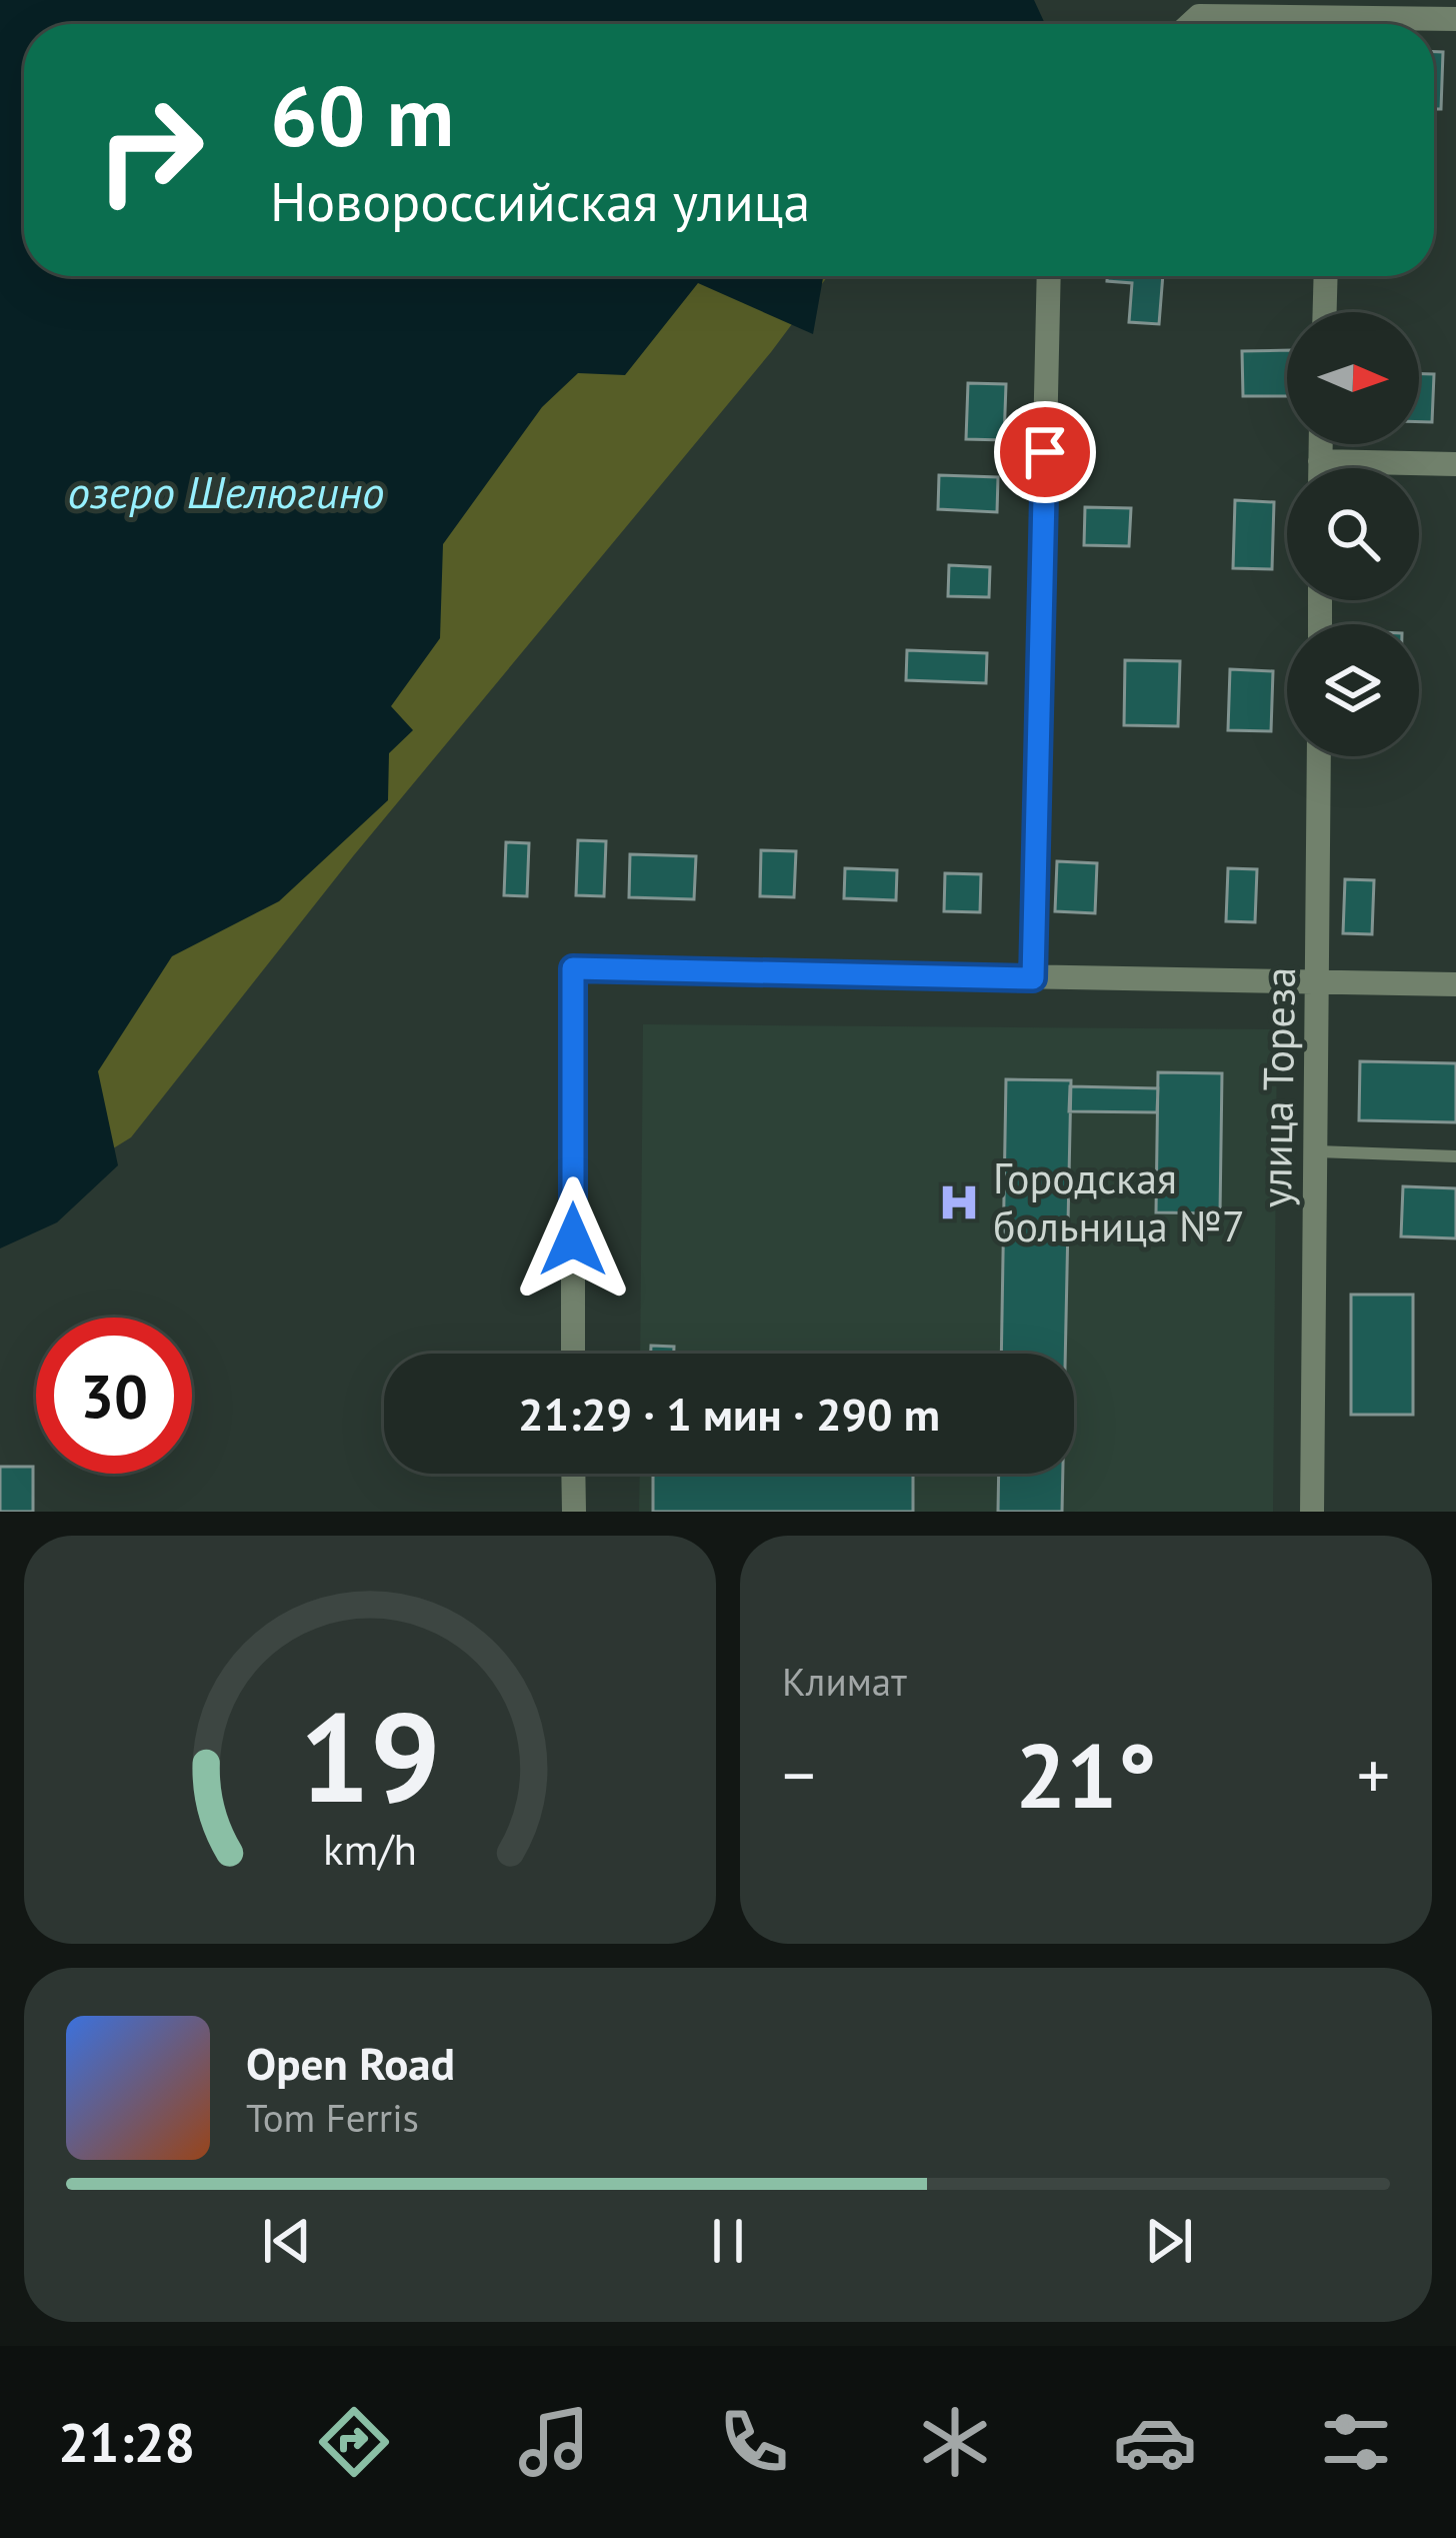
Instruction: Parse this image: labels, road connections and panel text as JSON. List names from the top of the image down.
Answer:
{
  "streets": {
    "street": ["улица Тореза"]
  },
  "water": ["озеро Шелюгино"],
  "places": {
    "hospital": ["Городская больница №7"]
  },
  "north": "right",
  "page": {
    "turn": ["60 m", "Новороссийская улица"],
    "limit": "30",
    "trip": "21:29 · 1 мин · 290 m",
    "tile": "Климат",
    "heat": ["−", "21°", "+"],
    "song": ["Open Road", "Tom Ferris"],
    "tabs": "21:28",
    "gauge": ["19", "km/h"]
  }
}
